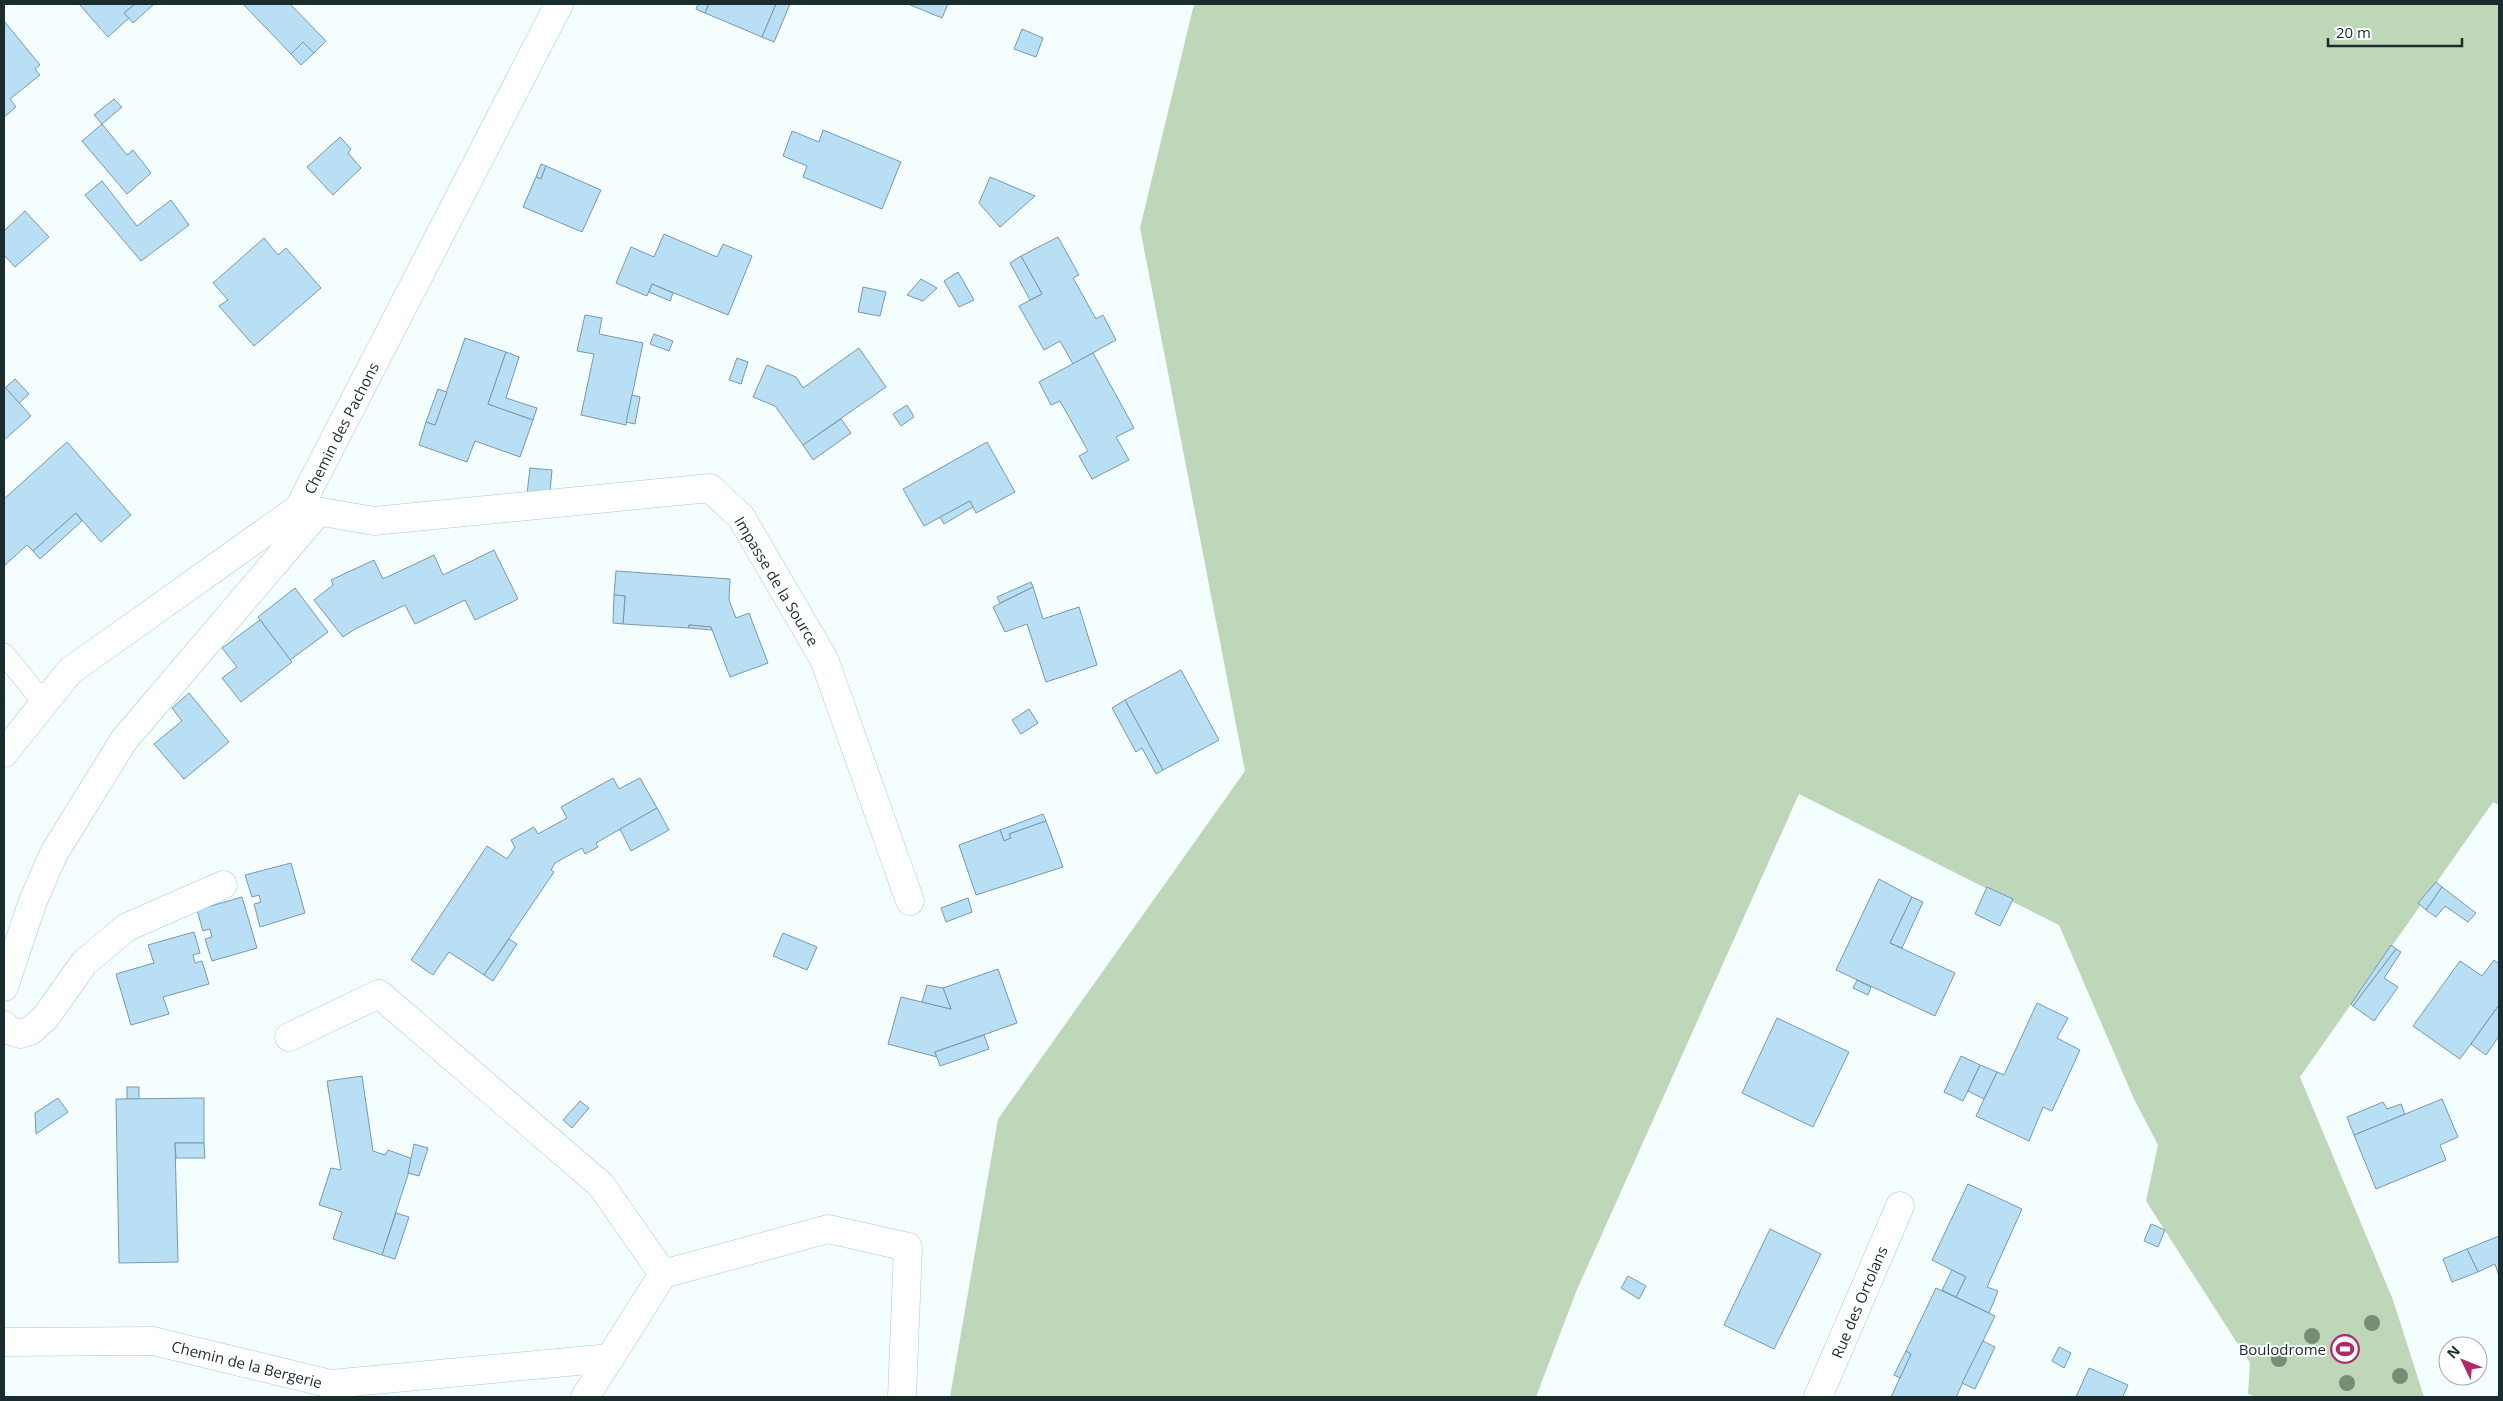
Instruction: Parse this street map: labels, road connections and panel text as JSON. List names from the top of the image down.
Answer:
{
  "streets": {
    "street": [
      "Chemin des Pachons",
      "Impasse de la Source",
      "Rue des Ortolans",
      "Chemin de la Bergerie"
    ]
  },
  "crossings": [
    ["Chemin des Pachons", "Impasse de la Source"]
  ],
  "places": {
    "sports": ["Boulodrome"]
  },
  "scale_bar": "20 m",
  "north": "top left"
}
